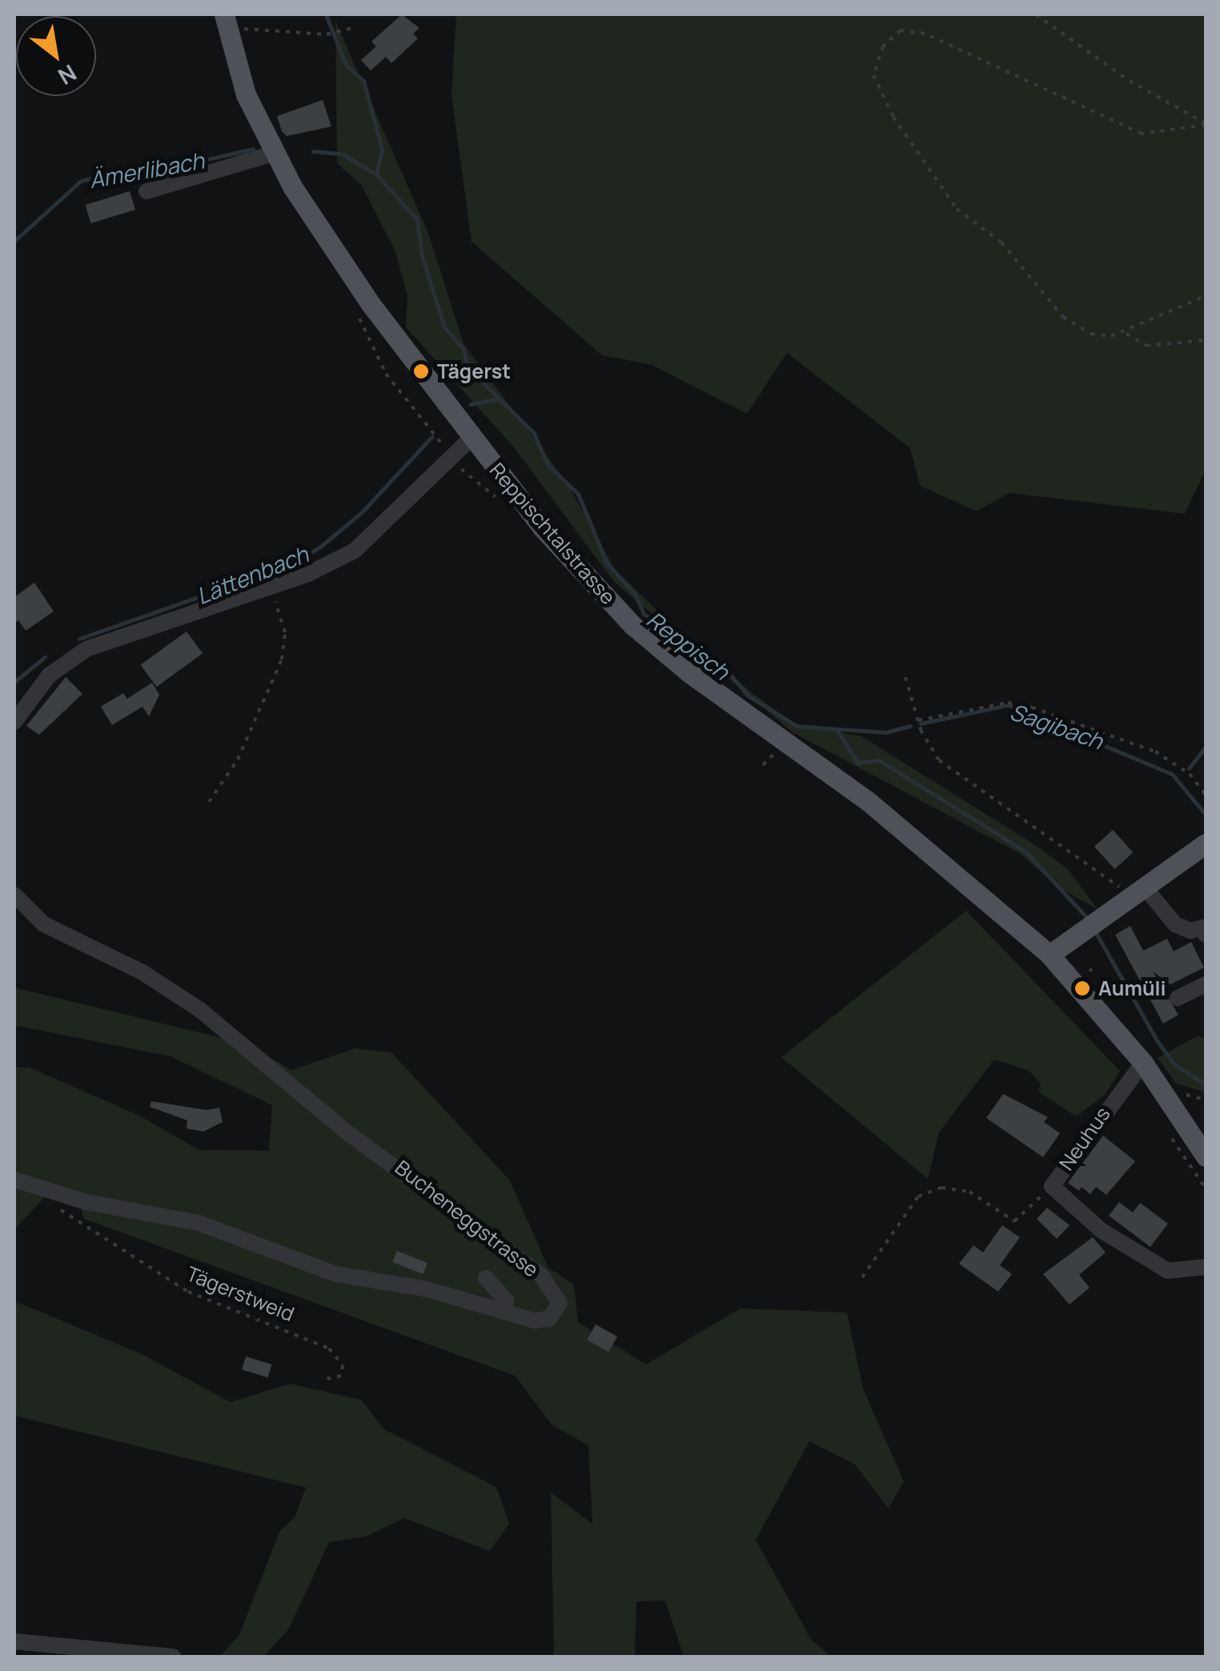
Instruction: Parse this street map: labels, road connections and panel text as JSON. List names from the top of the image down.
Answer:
{
  "streets": {
    "main road": ["Reppischtalstrasse"],
    "street": ["Neuhus", "Bucheneggstrasse"],
    "path": ["Tägerstweid"]
  },
  "crossings": [
    ["Reppischtalstrasse", "Neuhus"]
  ],
  "water": [
    "Ämerlibach",
    "Lättenbach",
    "Reppisch",
    "Sagibach"
  ],
  "places": ["Tägerst", "Aumüli"],
  "north": "bottom right"
}
